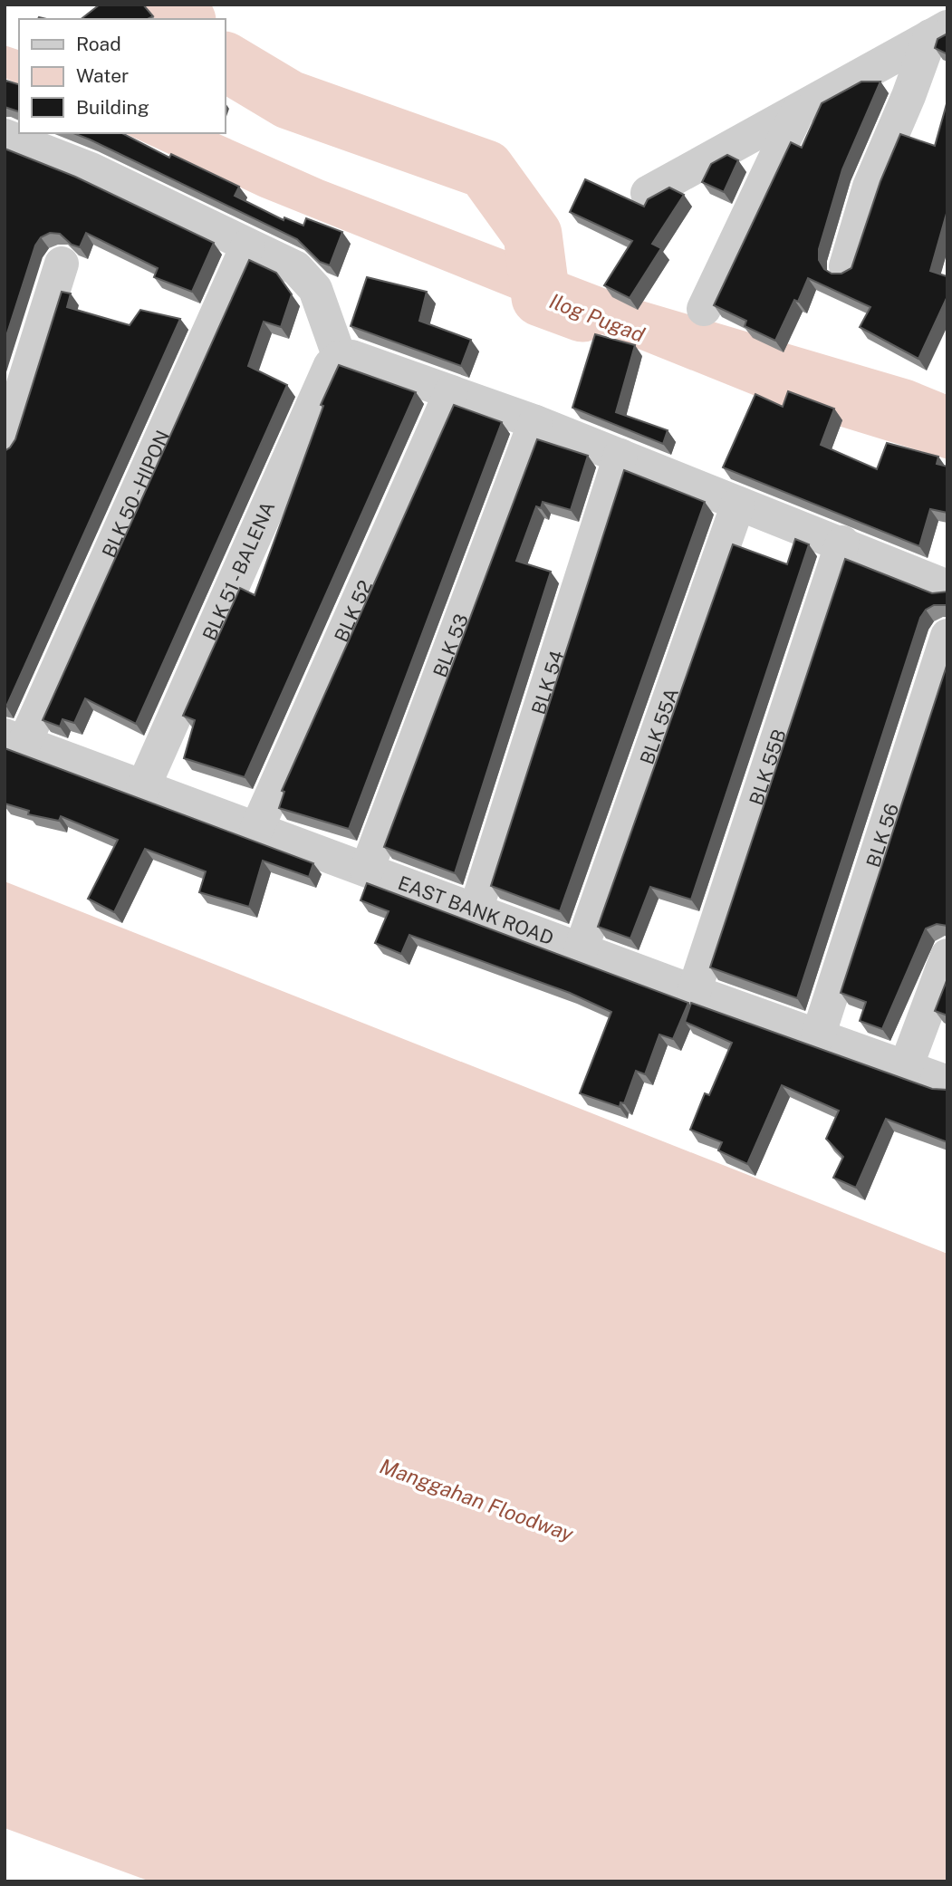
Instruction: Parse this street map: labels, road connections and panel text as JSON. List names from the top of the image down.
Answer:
{
  "streets": {
    "street": [
      "BLK 50 - HIPON",
      "BLK 51 - BALENA",
      "BLK 52",
      "BLK 53",
      "BLK 54",
      "BLK 55A",
      "BLK 55B",
      "BLK 56",
      "EAST BANK ROAD"
    ]
  },
  "crossings": [
    ["BLK 50 - HIPON", "EAST BANK ROAD"],
    ["BLK 51 - BALENA", "EAST BANK ROAD"],
    ["BLK 52", "EAST BANK ROAD"],
    ["BLK 53", "EAST BANK ROAD"],
    ["BLK 54", "EAST BANK ROAD"],
    ["BLK 55A", "EAST BANK ROAD"],
    ["BLK 55B", "EAST BANK ROAD"],
    ["BLK 56", "EAST BANK ROAD"]
  ],
  "water": ["Ilog Pugad", "Manggahan Floodway"],
  "legend": ["Road", "Water", "Building"]
}
